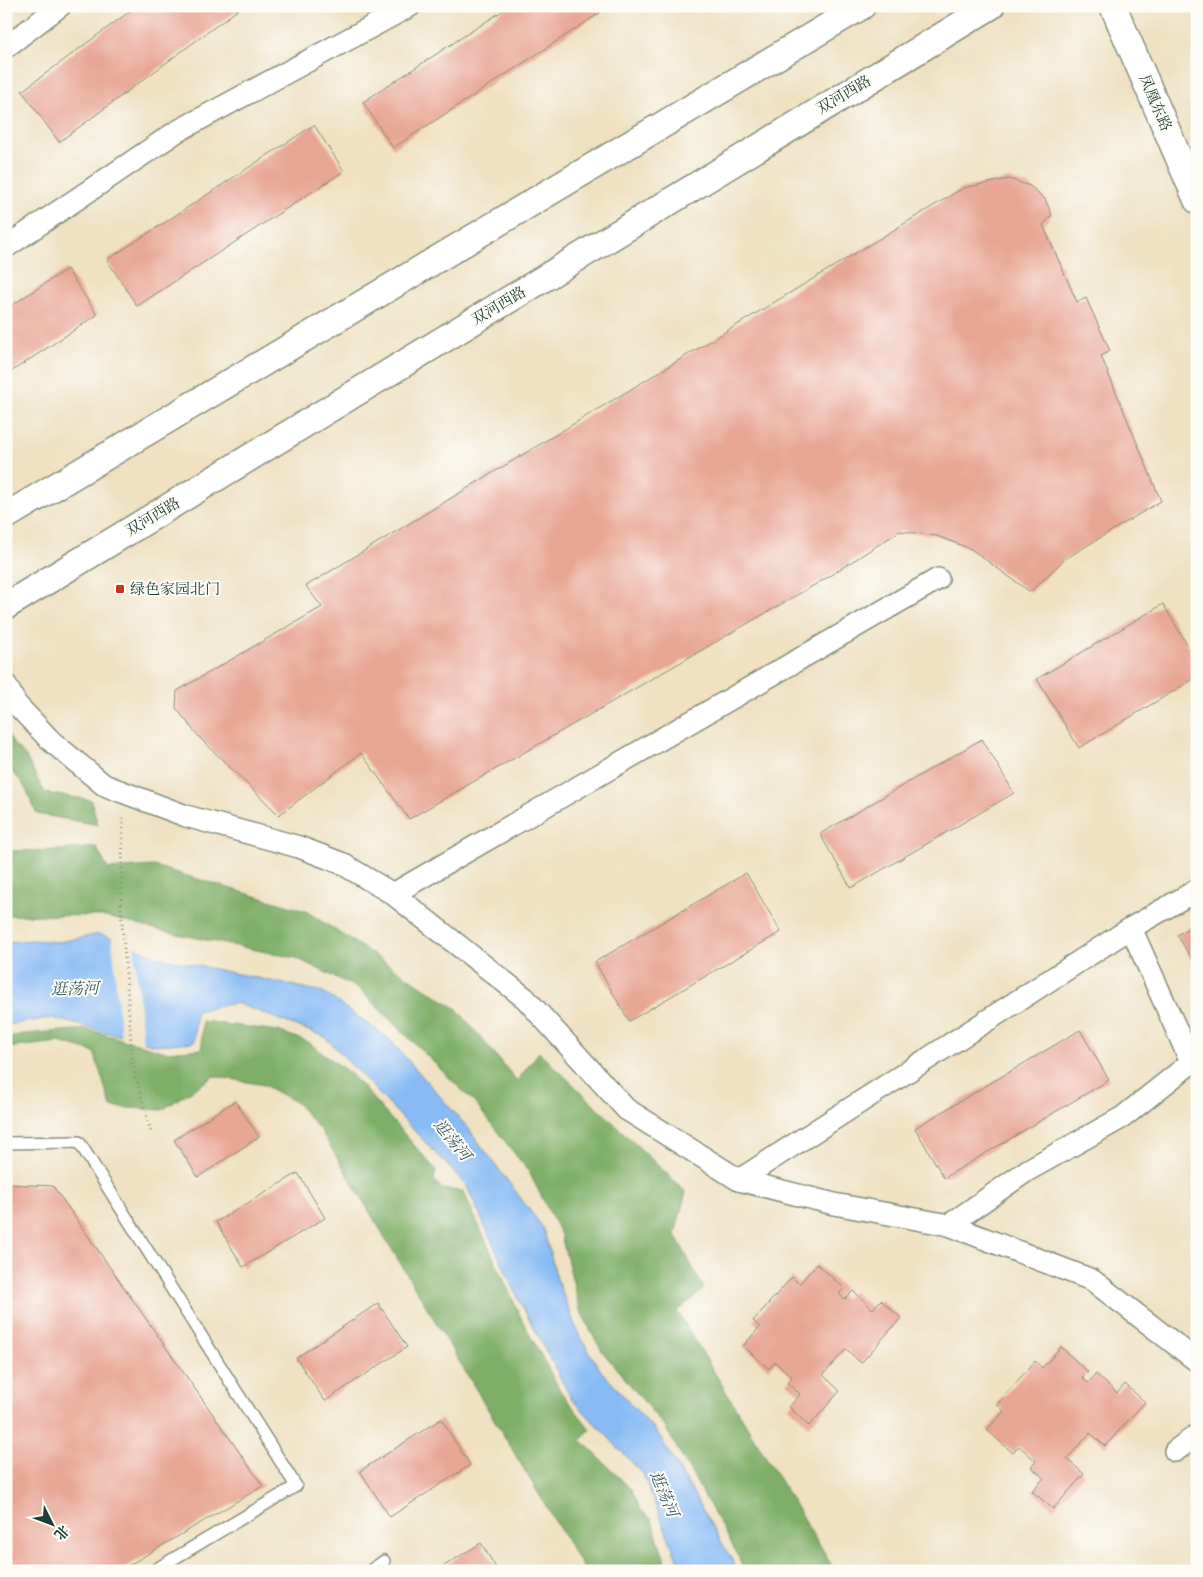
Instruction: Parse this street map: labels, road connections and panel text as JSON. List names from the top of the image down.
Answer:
{
  "streets": {
    "street": ["双河西路", "凤凰东路"]
  },
  "water": ["逛荡河"],
  "places": {
    "transit": ["绿色家园北门"]
  },
  "north": "bottom right"
}
